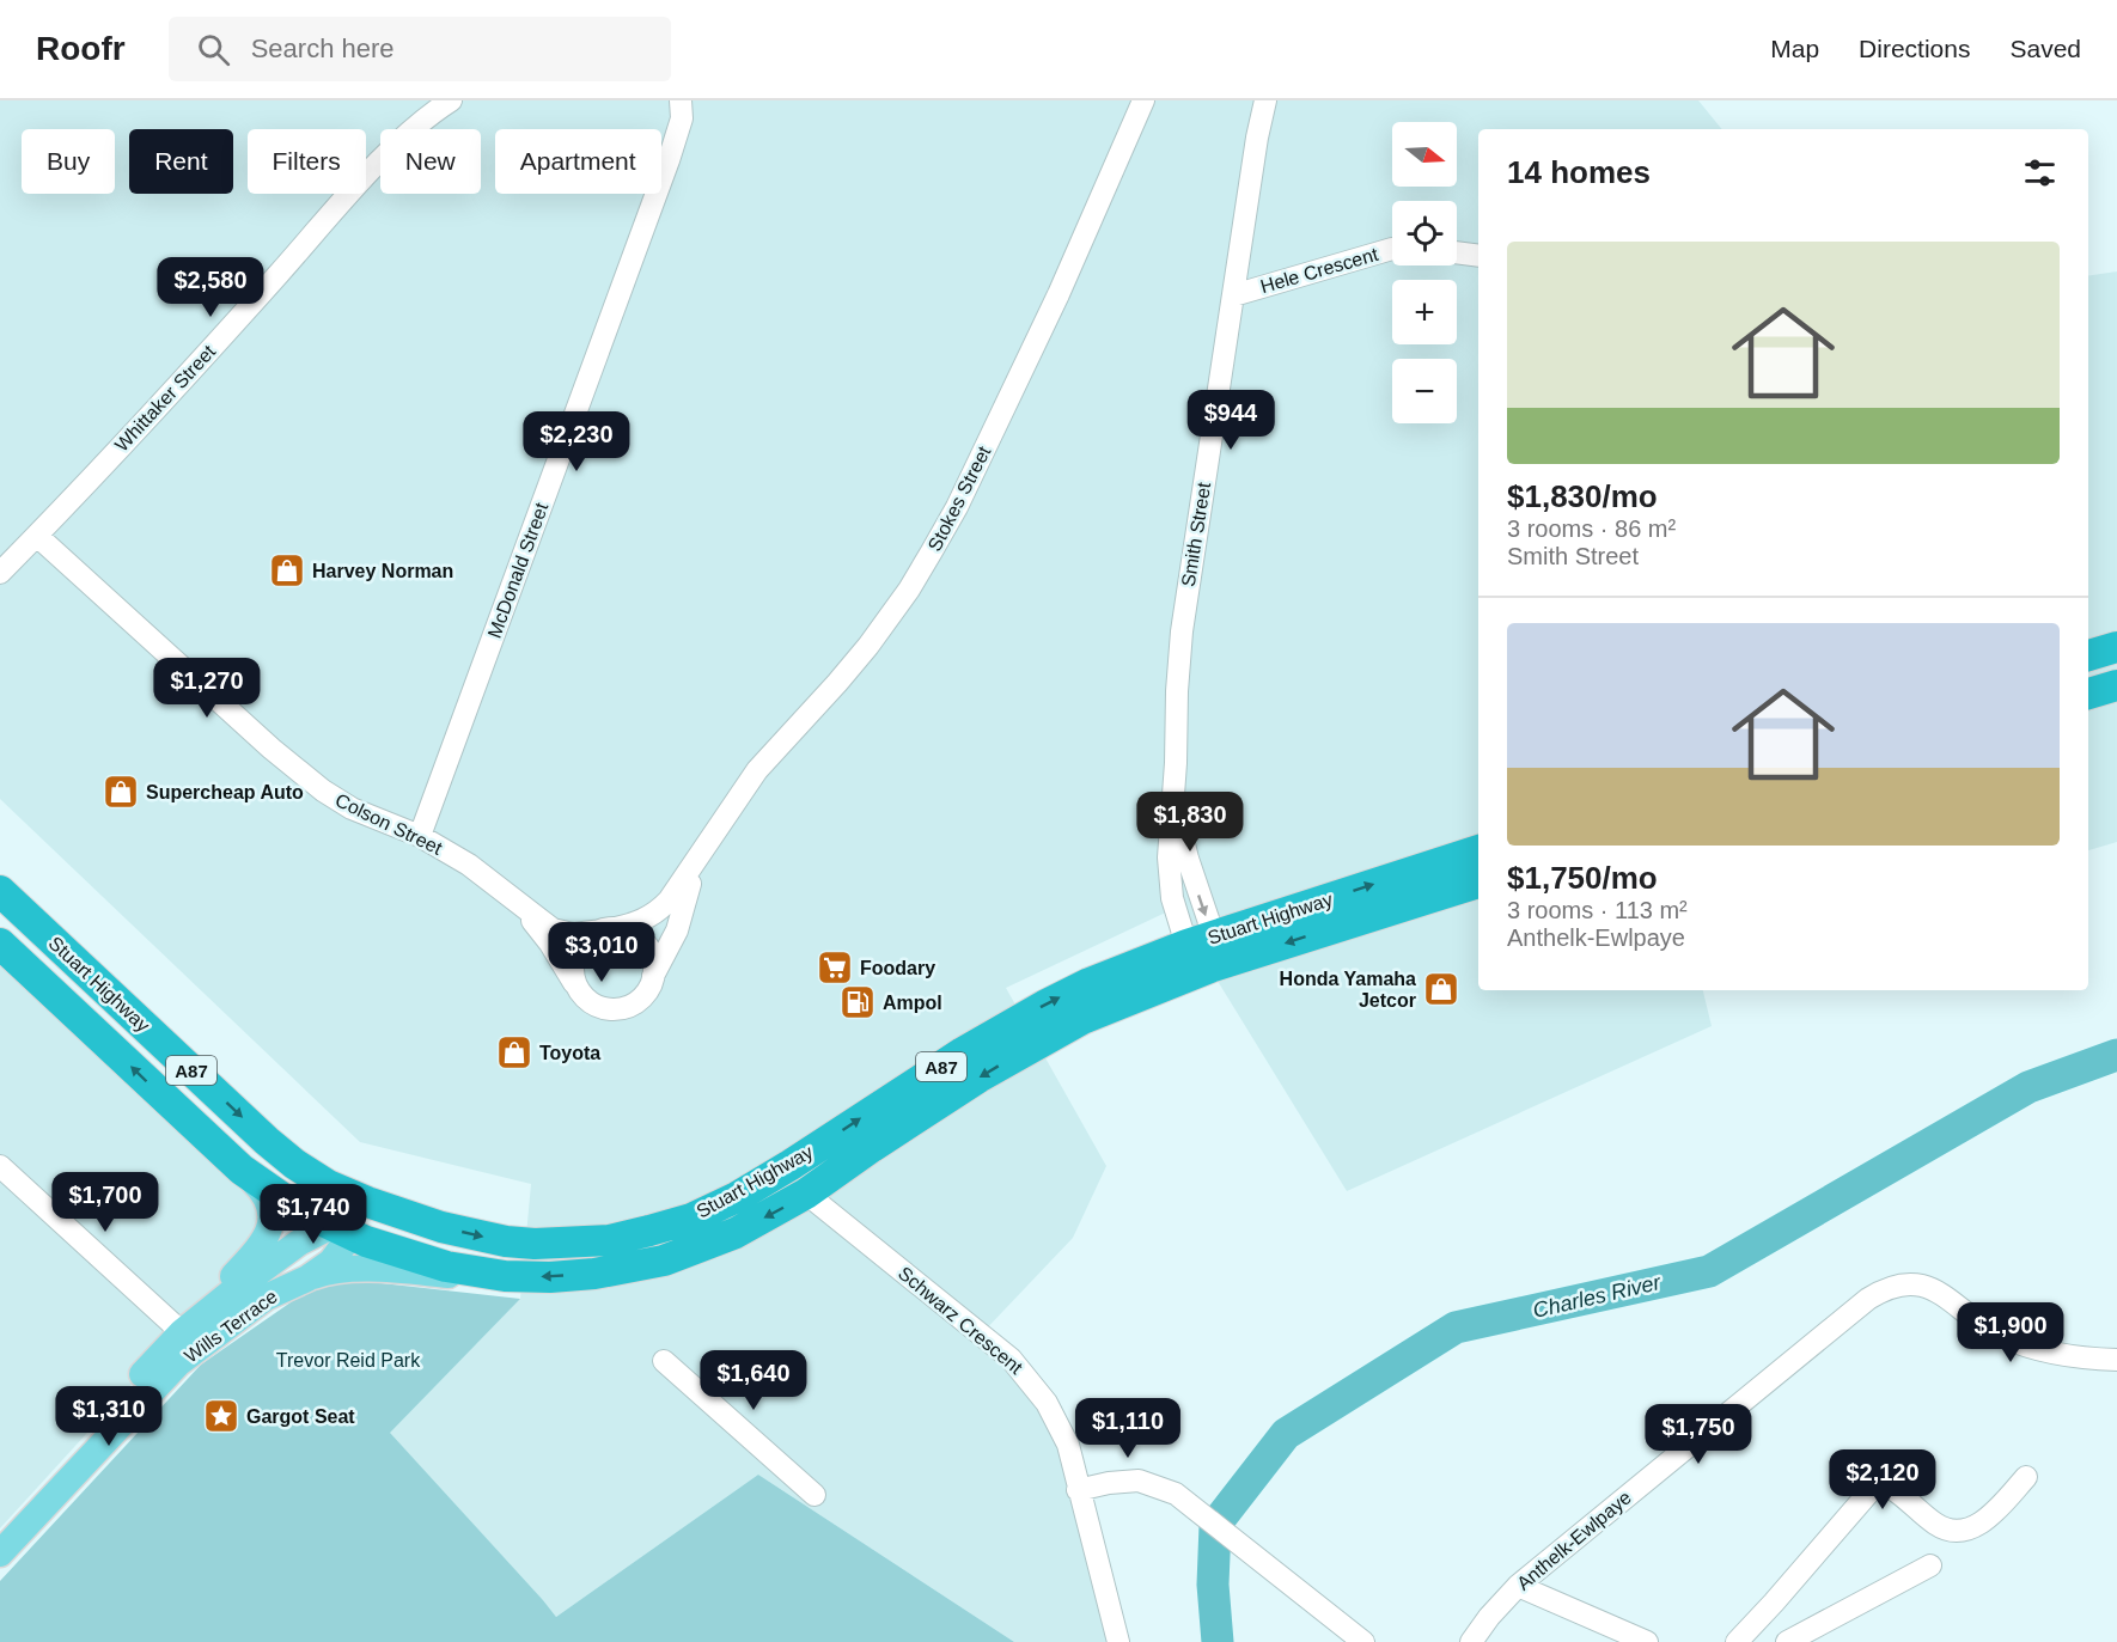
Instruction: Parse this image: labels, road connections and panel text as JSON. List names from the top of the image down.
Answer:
{
  "streets": {
    "highway": ["Stuart Highway", "A87"],
    "main road": ["Wills Terrace"],
    "street": [
      "Hele Crescent",
      "Whittaker Street",
      "Stokes Street",
      "Smith Street",
      "McDonald Street",
      "Colson Street",
      "Schwarz Crescent",
      "Anthelk-Ewlpaye"
    ]
  },
  "crossings": [
    ["Hele Crescent", "Smith Street"],
    ["Whittaker Street", "Colson Street"],
    ["Smith Street", "Stuart Highway"],
    ["McDonald Street", "Colson Street"],
    ["Stuart Highway", "Schwarz Crescent"],
    ["Stuart Highway", "Wills Terrace"]
  ],
  "water": ["Charles River"],
  "parks": ["Trevor Reid Park"],
  "places": {
    "shop": [
      "Harvey Norman",
      "Supercheap Auto",
      "Honda Yamaha Jetcor",
      "Toyota"
    ],
    "supermarket": ["Foodary"],
    "fuel station": ["Ampol"],
    "place": ["Gargot Seat"]
  },
  "north": "right",
  "page": {
    "header": "Roofr",
    "search": "Search here",
    "nav": ["Map", "Directions", "Saved"],
    "map_buttons": ["+", "−"],
    "chip": [
      "Buy",
      "Rent",
      "Filters",
      "New",
      "Apartment"
    ],
    "heading": "14 homes",
    "list": [
      {
        "name": "$1,830/mo",
        "note": "3 rooms · 86 m² · Smith Street"
      },
      {
        "name": "$1,750/mo",
        "note": "3 rooms · 113 m² · Anthelk-Ewlpaye"
      }
    ],
    "price": [
      "$2,580",
      "$944",
      "$2,230",
      "$1,270",
      "$1,830",
      "$3,010",
      "$1,700",
      "$1,740",
      "$1,900",
      "$1,640",
      "$1,310",
      "$1,110",
      "$1,750",
      "$2,120"
    ]
  }
}
